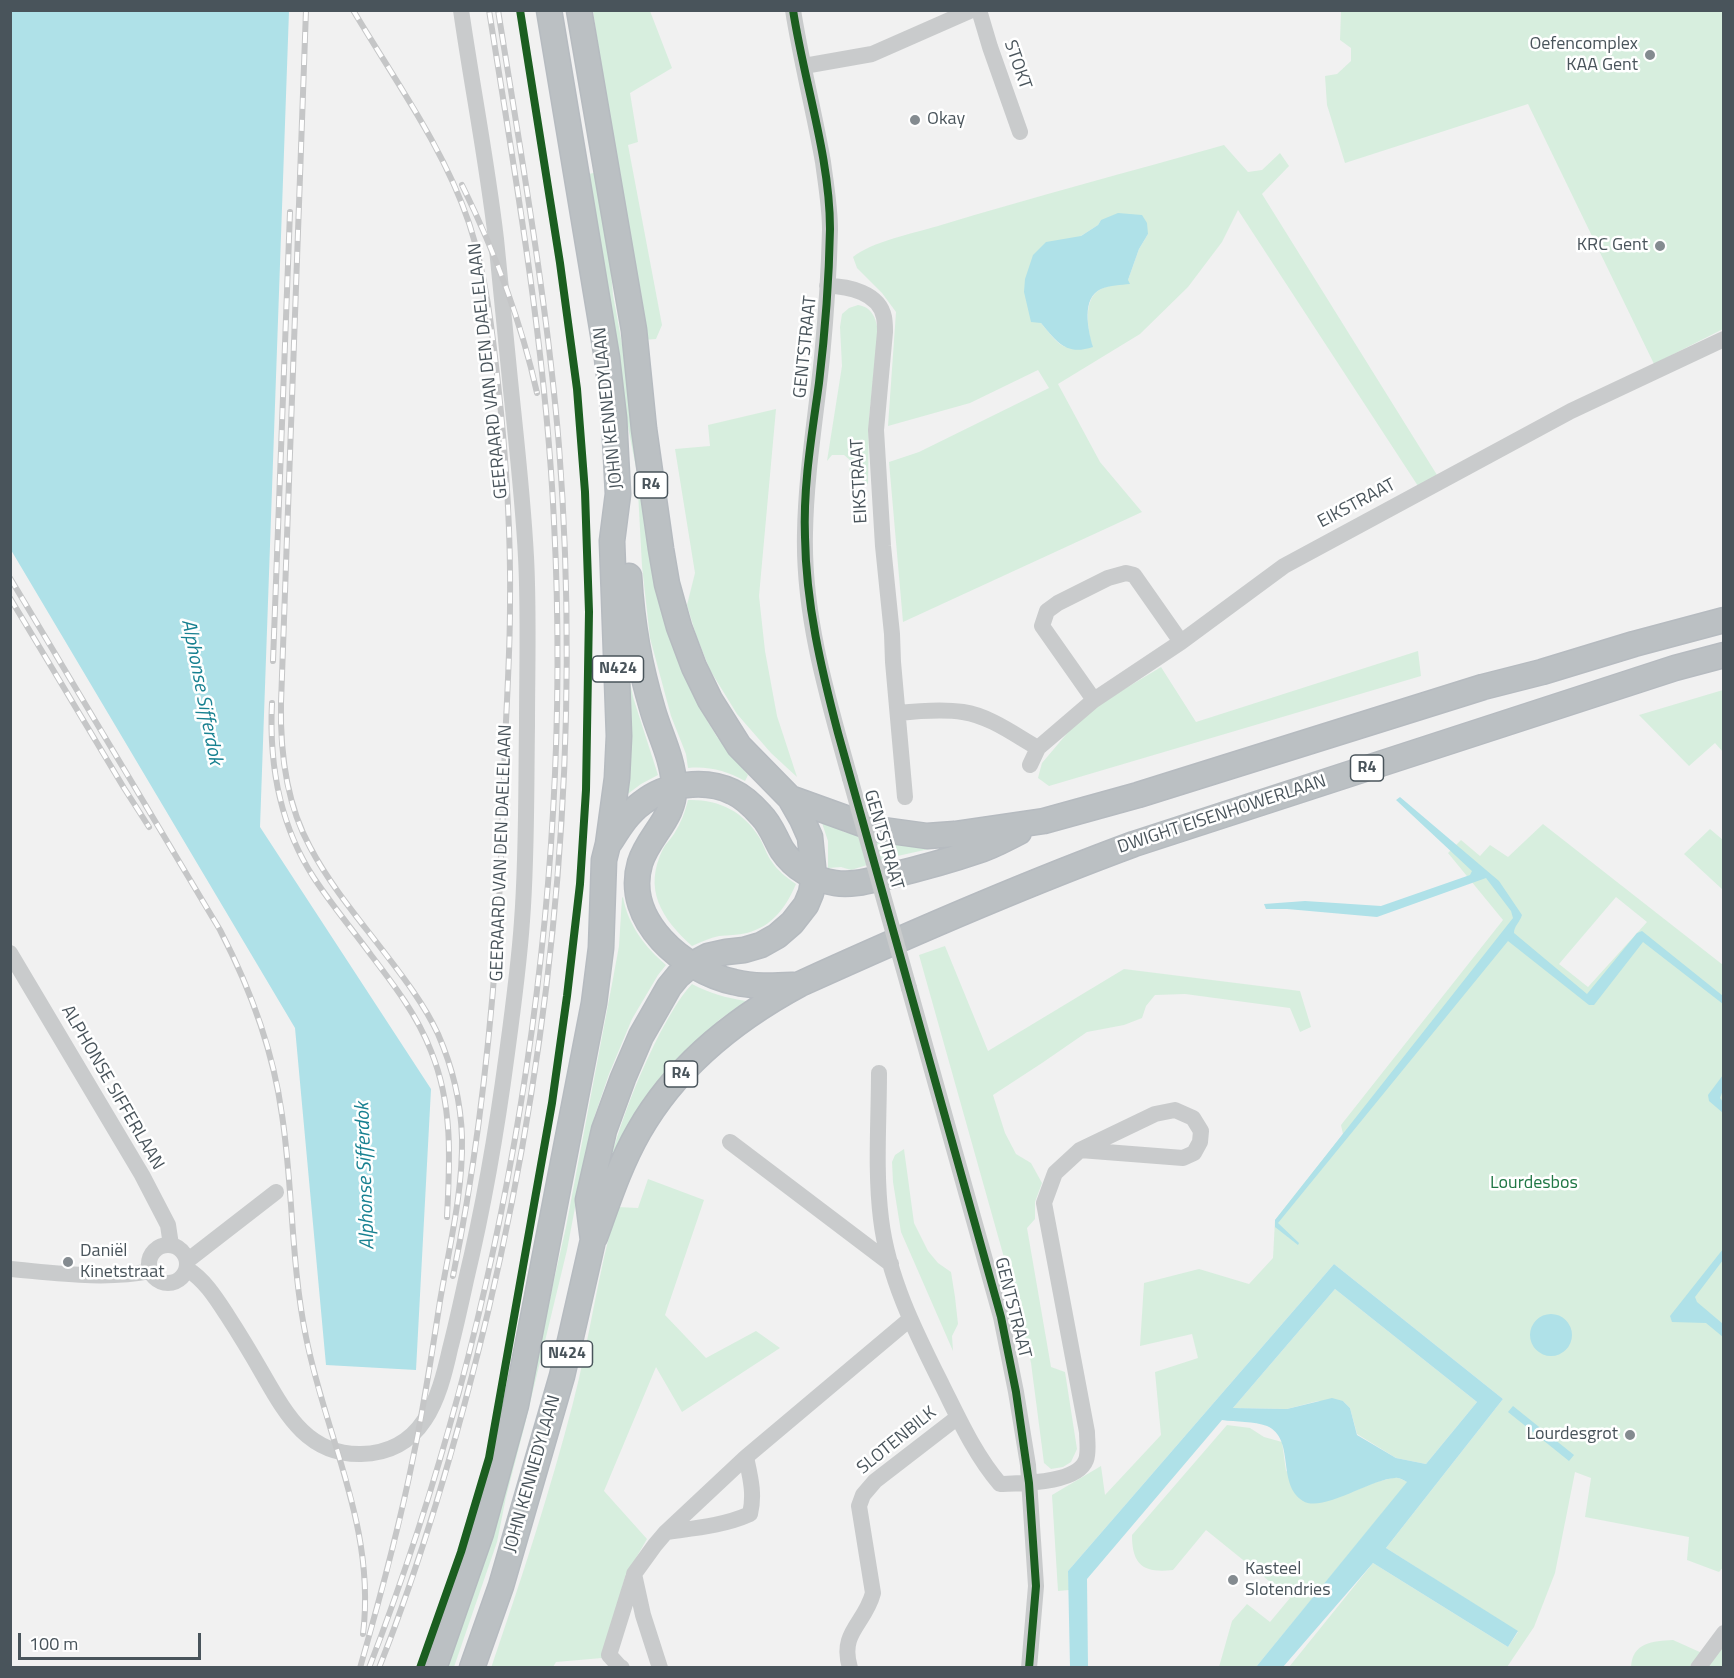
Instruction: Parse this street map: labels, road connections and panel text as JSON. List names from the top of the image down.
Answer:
{
  "streets": {
    "highway": [
      "JOHN KENNEDYLAAN",
      "R4",
      "N424",
      "DWIGHT EISENHOWERLAAN"
    ],
    "street": [
      "STOKT",
      "GENTSTRAAT",
      "GEERAARD VAN DEN DAELELAAN",
      "EIKSTRAAT",
      "ALPHONSE SIFFERLAAN",
      "SLOTENBILK"
    ]
  },
  "crossings": [
    ["GENTSTRAAT", "EIKSTRAAT"],
    ["GEERAARD VAN DEN DAELELAAN", "ALPHONSE SIFFERLAAN"],
    ["JOHN KENNEDYLAAN", "R4"],
    ["JOHN KENNEDYLAAN", "DWIGHT EISENHOWERLAAN"]
  ],
  "water": ["Alphonse Sifferdok"],
  "parks": ["Lourdesbos"],
  "places": [
    "Oefencomplex KAA Gent",
    "Okay",
    "KRC Gent",
    "Daniël Kinetstraat",
    "Lourdesgrot",
    "Kasteel Slotendries"
  ],
  "scale_bar": "100 m"
}
